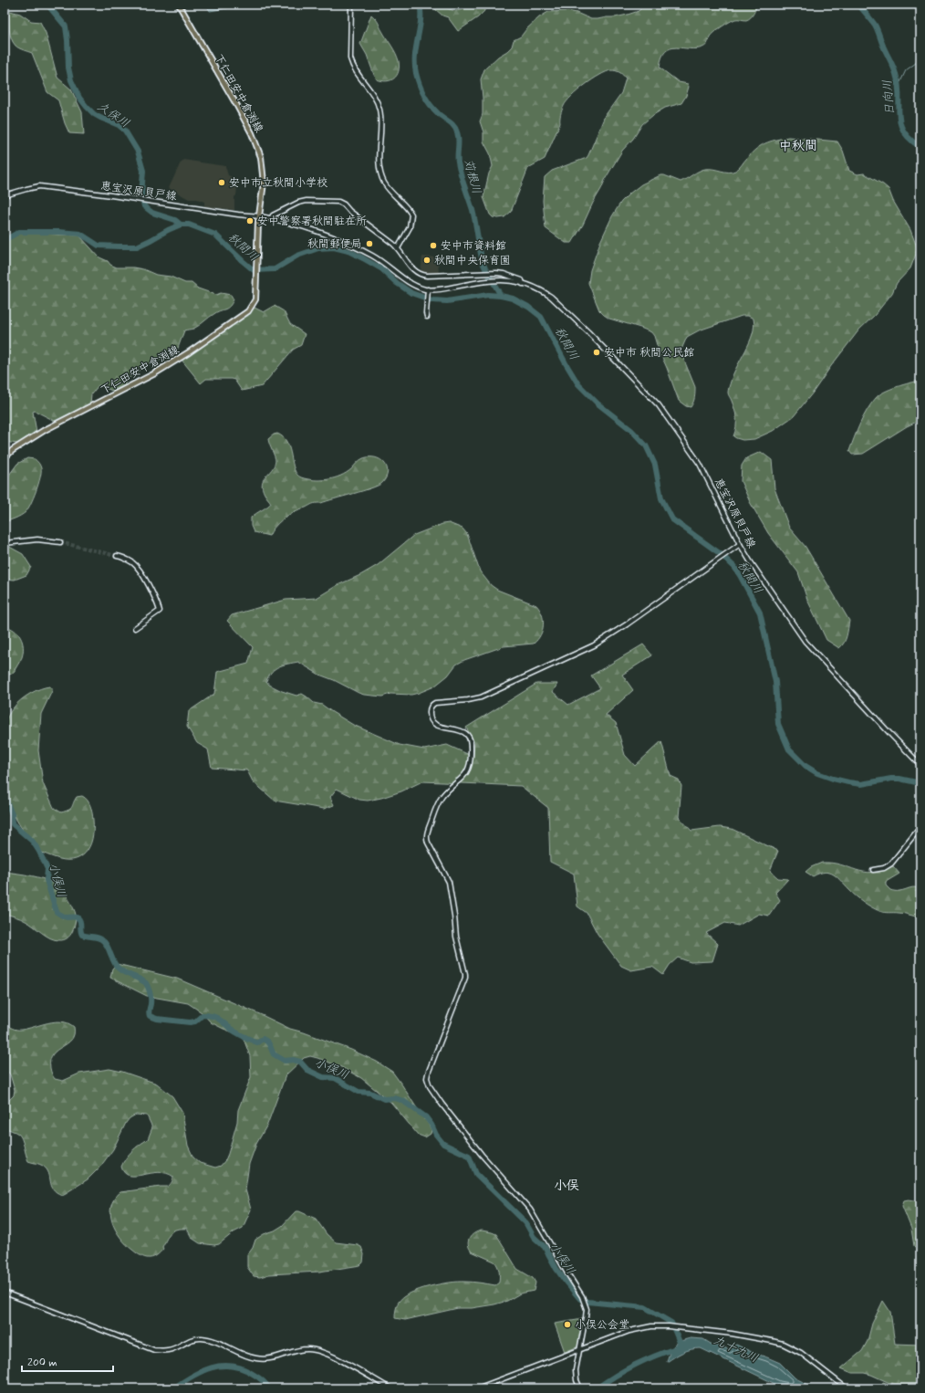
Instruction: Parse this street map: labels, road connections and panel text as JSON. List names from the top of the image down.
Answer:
{
  "streets": {
    "main road": ["下仁田安中倉渕線"],
    "street": ["恵宝沢原貝戸線"]
  },
  "crossings": [
    ["下仁田安中倉渕線", "恵宝沢原貝戸線"]
  ],
  "districts": ["中秋間", "小俣"],
  "water": [
    "日向川",
    "久保川",
    "苅根川",
    "秋間川",
    "小俣川",
    "九十九川"
  ],
  "places": [
    "安中市立秋間小学校",
    "安中警察署秋間駐在所",
    "秋間郵便局",
    "安中市資料館",
    "秋間中央保育園",
    "安中市 秋間公民館",
    "小俣公会堂"
  ],
  "scale_bar": "200 m"
}
